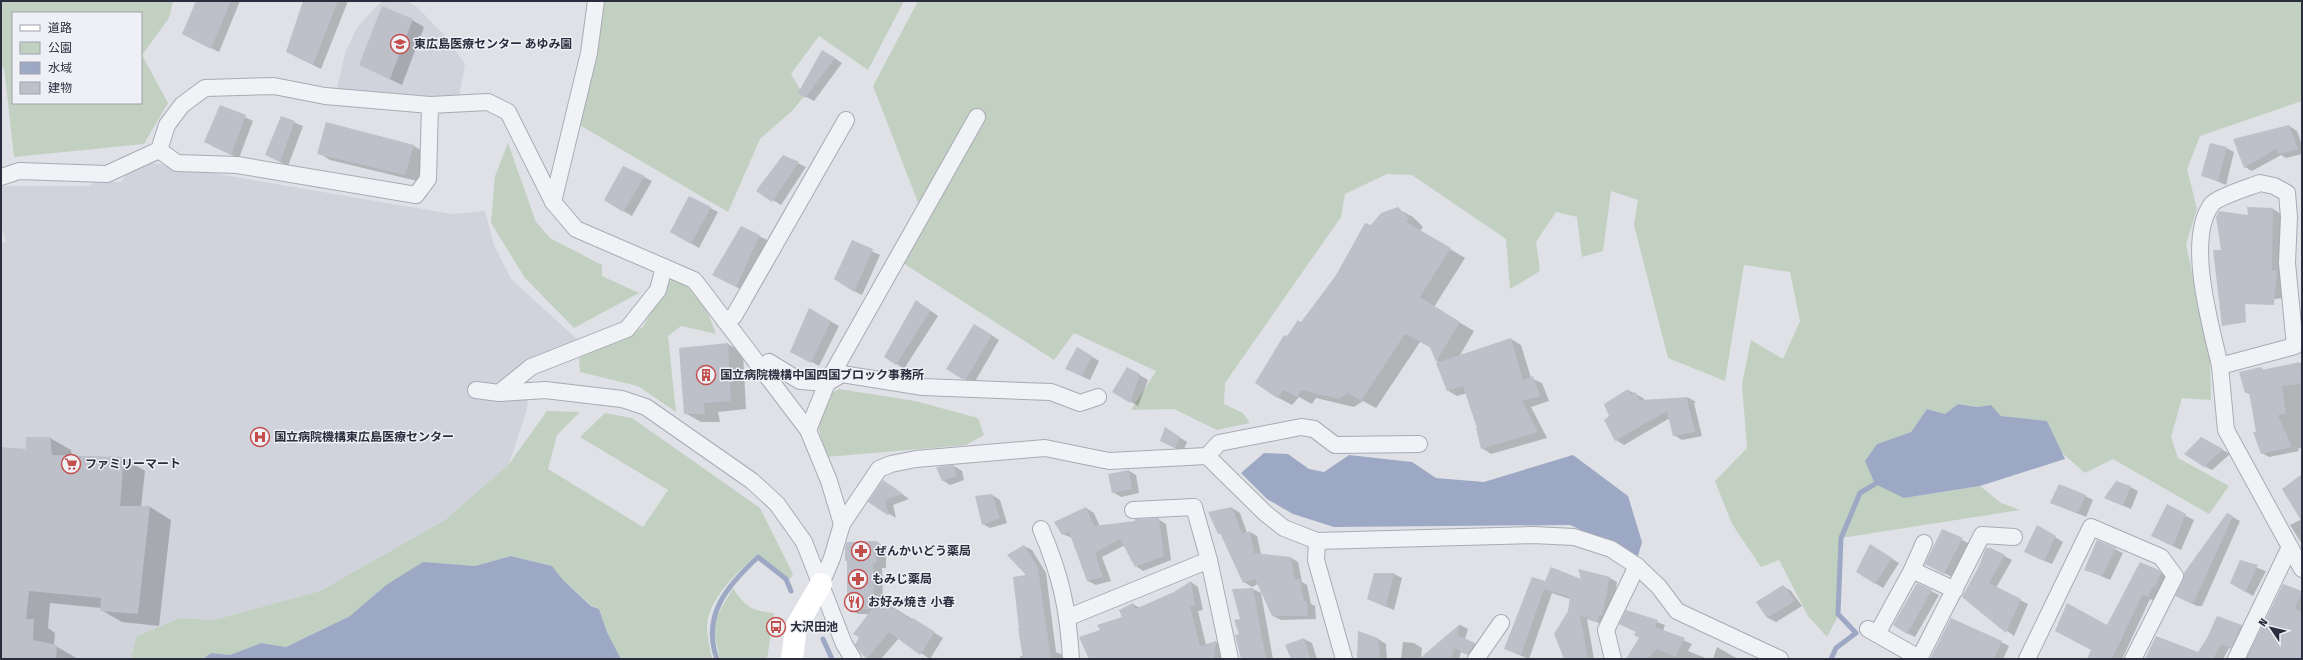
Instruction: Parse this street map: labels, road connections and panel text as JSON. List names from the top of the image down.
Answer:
{
  "places": {
    "school or university": ["東広島医療センター あゆみ園"],
    "building": ["国立病院機構中国四国ブロック事務所"],
    "hospital": ["国立病院機構東広島医療センター"],
    "supermarket": ["ファミリーマート"],
    "pharmacy": ["ぜんかいどう薬局", "もみじ薬局"],
    "restaurant": ["お好み焼き 小春"],
    "bus stop": ["大沢田池"]
  },
  "legend": [
    "道路",
    "公園",
    "水域",
    "建物"
  ],
  "north": "top left"
}
